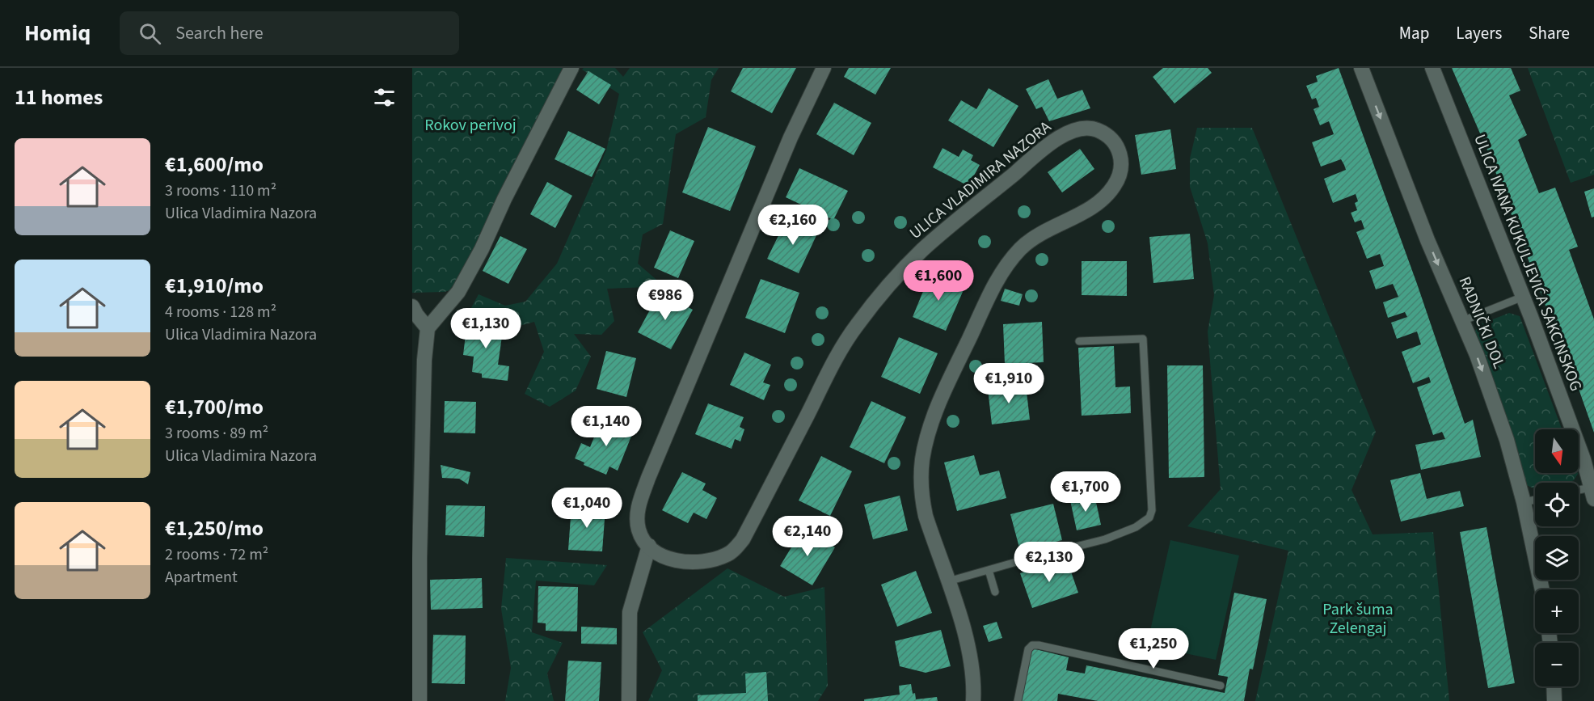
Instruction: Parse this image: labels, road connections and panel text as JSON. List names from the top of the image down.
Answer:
{
  "streets": {
    "street": ["ULICA VLADIMIRA NAZORA", "ULICA IVANA KUKULJEVIĆA SAKCINSKOG", "RADNIČKI DOL"]
  },
  "one_way": ["RADNIČKI DOL"],
  "parks": ["Rokov perivoj", "Park šuma Zelengaj"],
  "north": "bottom",
  "page": {
    "header": "Homiq",
    "search": "Search here",
    "nav": ["Map", "Layers", "Share"],
    "heading": "11 homes",
    "list": [
      {
        "name": "€1,600/mo",
        "note": "3 rooms · 110 m² · Ulica Vladimira Nazora"
      },
      {
        "name": "€1,910/mo",
        "note": "4 rooms · 128 m² · Ulica Vladimira Nazora"
      },
      {
        "name": "€1,700/mo",
        "note": "3 rooms · 89 m² · Ulica Vladimira Nazora"
      },
      {
        "name": "€1,250/mo",
        "note": "2 rooms · 72 m² · Apartment"
      }
    ],
    "price": [
      "€2,160",
      "€1,600",
      "€986",
      "€1,130",
      "€1,910",
      "€1,140",
      "€1,700",
      "€1,040",
      "€2,140",
      "€2,130",
      "€1,250"
    ],
    "map_buttons": ["+", "−"]
  }
}
